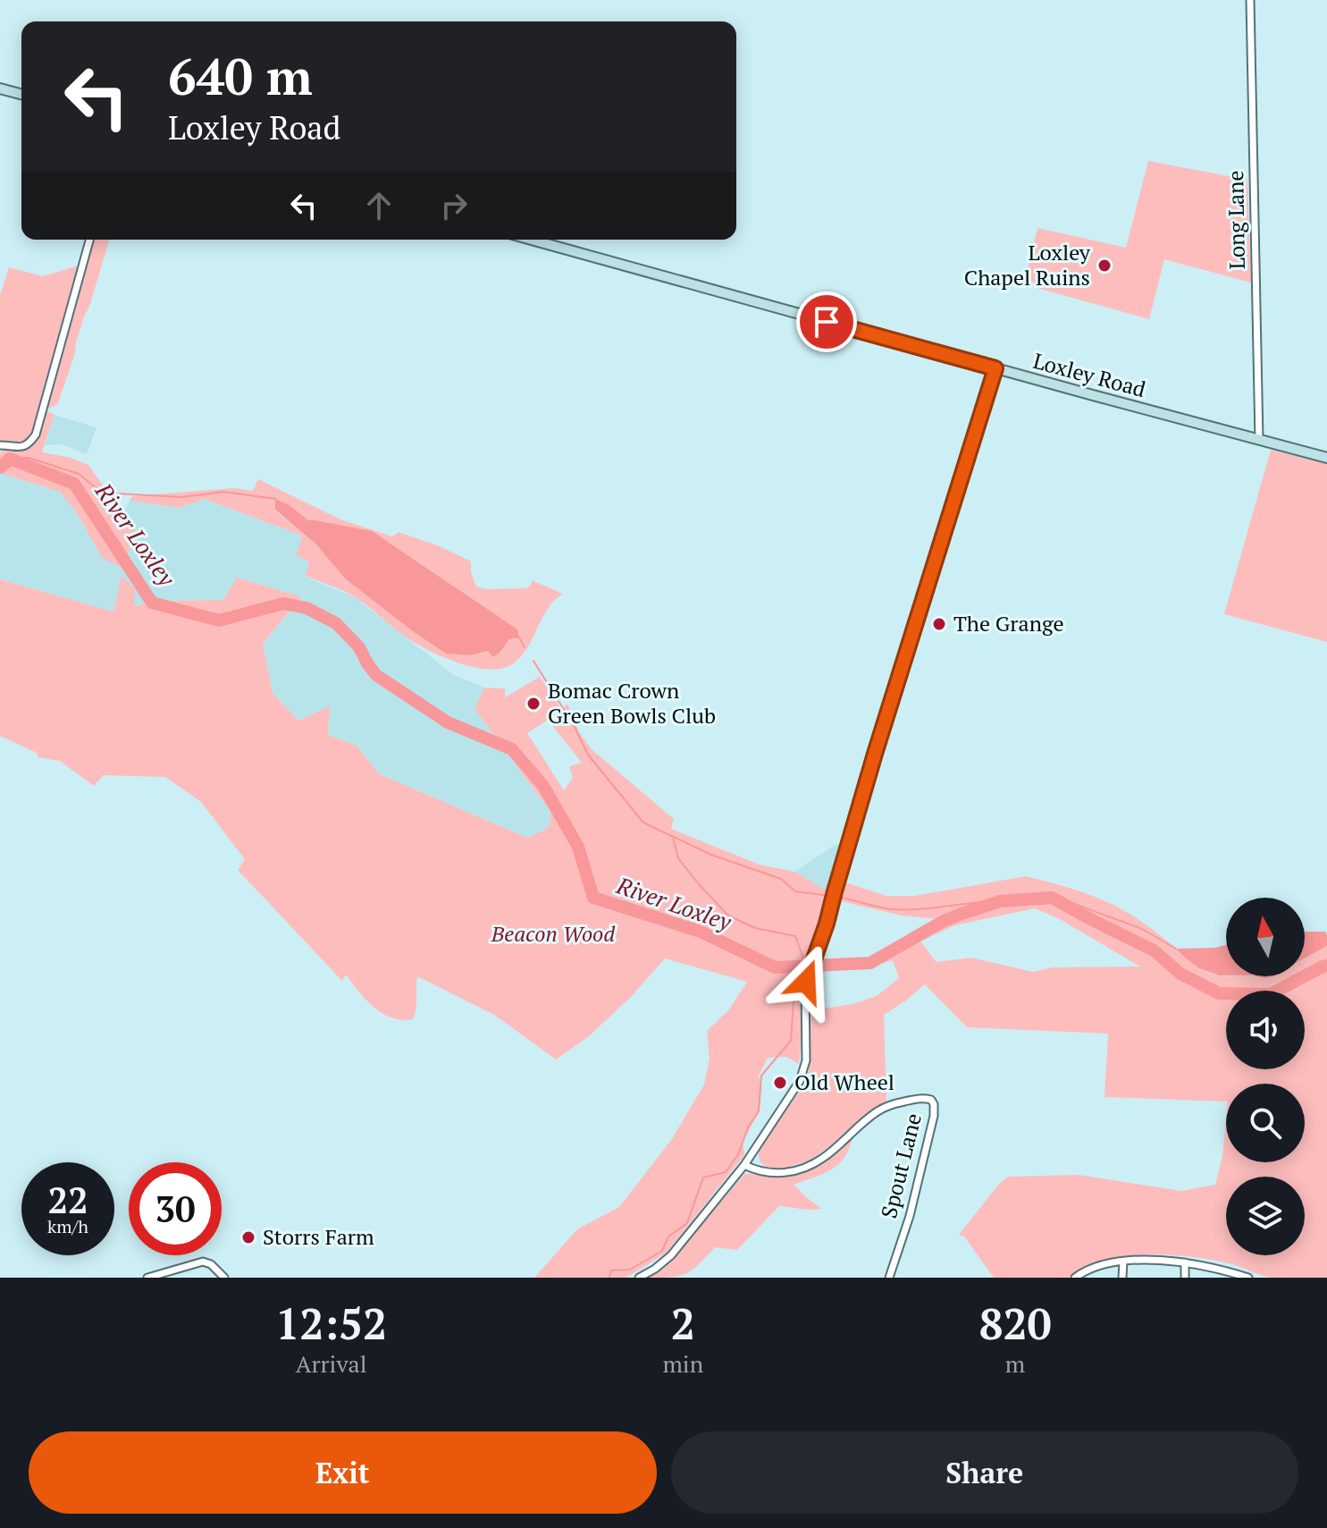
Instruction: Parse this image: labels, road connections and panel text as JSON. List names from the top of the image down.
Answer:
{
  "streets": {
    "main road": ["Loxley Road"],
    "street": ["Long Lane", "Spout Lane"]
  },
  "crossings": [
    ["Long Lane", "Loxley Road"]
  ],
  "water": ["River Loxley"],
  "parks": ["Beacon Wood"],
  "places": [
    "Loxley Chapel Ruins",
    "The Grange",
    "Bomac Crown Green Bowls Club",
    "Old Wheel",
    "Storrs Farm"
  ],
  "north": "top",
  "page": {
    "turn": ["640 m", "Loxley Road"],
    "speed": "22 km/h",
    "limit": "30",
    "eta": [
      "12:52",
      "Arrival",
      "2",
      "min",
      "820",
      "m"
    ],
    "buttons": ["Exit", "Share"]
  }
}
